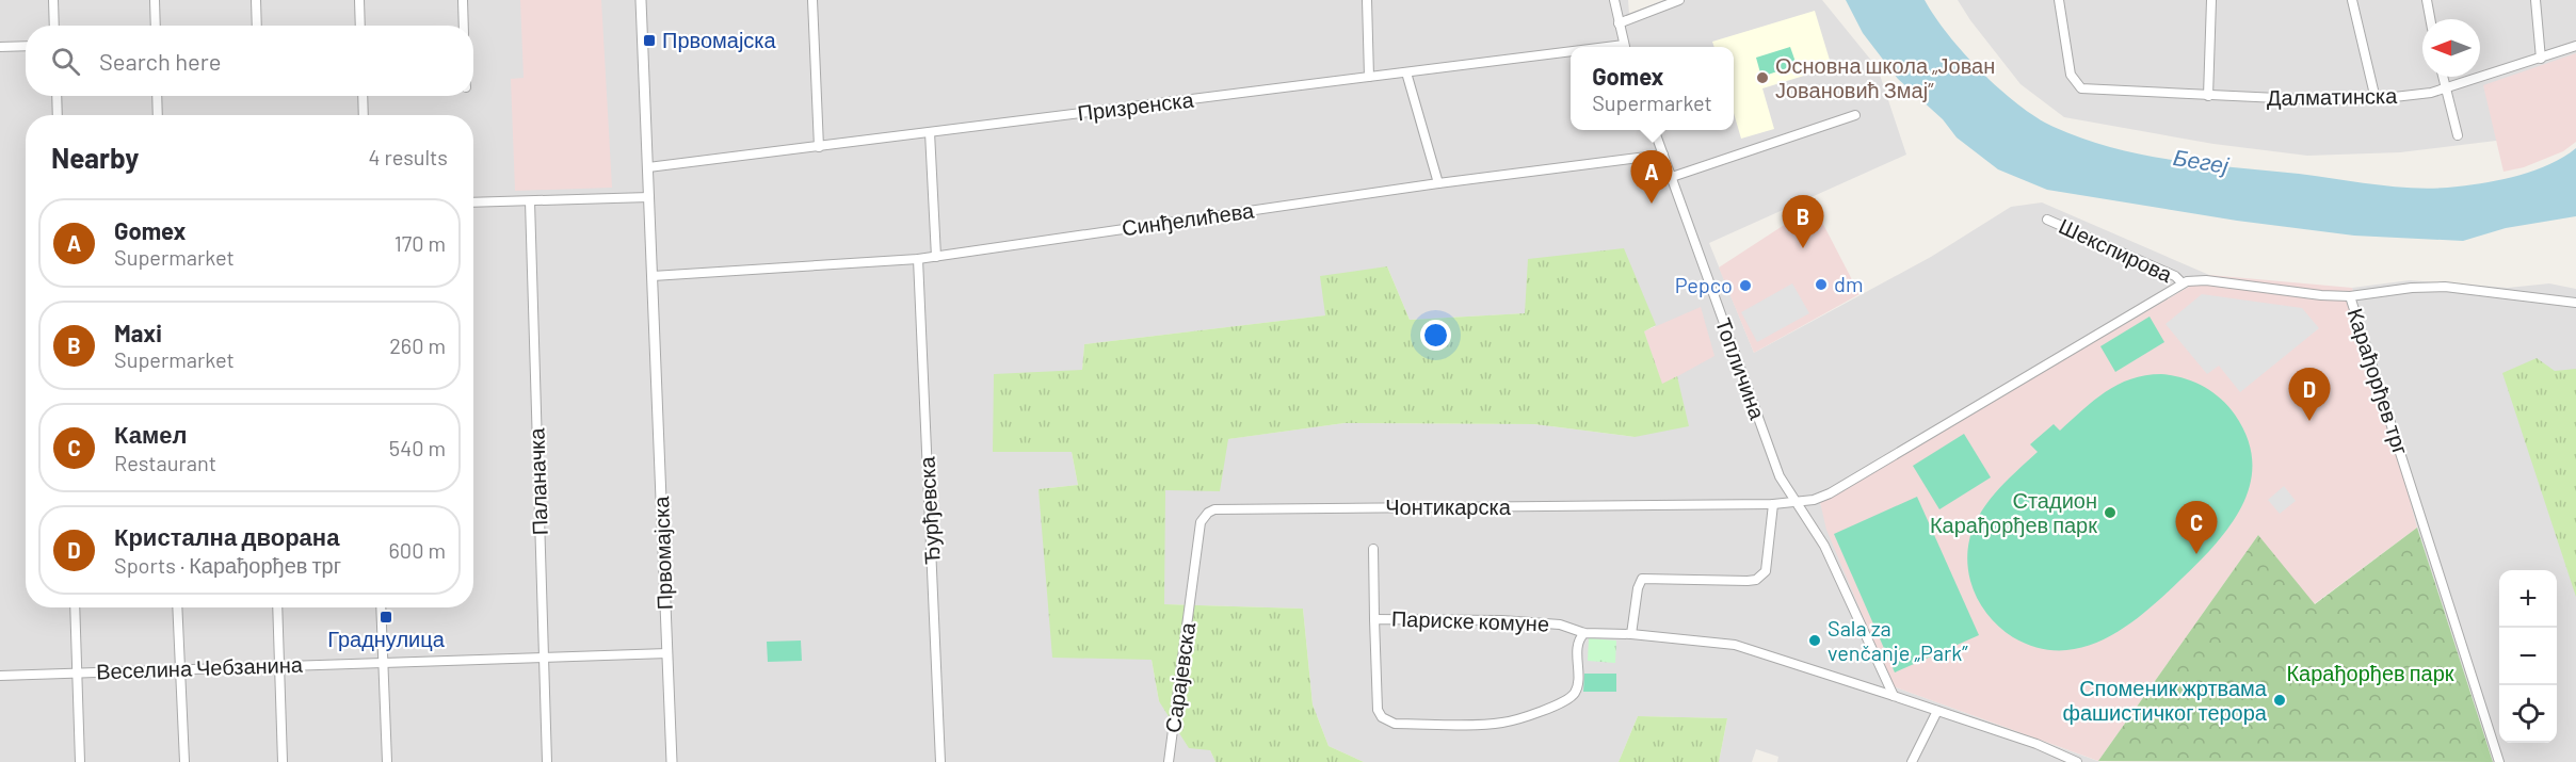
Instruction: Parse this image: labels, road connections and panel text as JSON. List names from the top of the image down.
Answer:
{
  "streets": {
    "street": [
      "Далматинска",
      "Призренска",
      "Синђелићева",
      "Шекспирова",
      "Топличина",
      "Карађорђев трг",
      "Паланачка",
      "Чонтикарска",
      "Ђурђевска",
      "Првомајска",
      "Париске комуне",
      "Веселина Чебзанина",
      "Сарајевска"
    ]
  },
  "crossings": [
    ["Призренска", "Првомајска"],
    ["Синђелићева", "Топличина"],
    ["Синђелићева", "Ђурђевска"],
    ["Синђелићева", "Првомајска"],
    ["Шекспирова", "Карађорђев трг"],
    ["Топличина", "Карађорђев трг"],
    ["Карађорђев трг", "Чонтикарска"],
    ["Паланачка", "Веселина Чебзанина"],
    ["Чонтикарска", "Сарајевска"],
    ["Првомајска", "Веселина Чебзанина"]
  ],
  "water": ["Бегеј"],
  "parks": ["Карађорђев парк"],
  "places": {
    "transit": ["Првомајска", "Граднулица"],
    "other": [
      "Основна школа „Јован Јовановић Змај”",
      "dm",
      "Pepco",
      "Стадион Карађорђев парк",
      "Sala za venčanje „Park”",
      "Споменик жртвама фашистичког терора"
    ]
  },
  "north": "left",
  "page": {
    "search": "Search here",
    "popup": ["Gomex", "Supermarket"],
    "heading": ["Nearby", "4 results"],
    "pins": [
      "A",
      "B",
      "D",
      "C"
    ],
    "list": [
      {
        "mark": "A",
        "name": "Gomex",
        "note": "Supermarket",
        "value": "170 m"
      },
      {
        "mark": "B",
        "name": "Maxi",
        "note": "Supermarket",
        "value": "260 m"
      },
      {
        "mark": "C",
        "name": "Камел",
        "note": "Restaurant",
        "value": "540 m"
      },
      {
        "mark": "D",
        "name": "Кристална дворана",
        "note": "Sports · Карађорђев трг",
        "value": "600 m"
      }
    ],
    "map_buttons": ["+", "−"]
  }
}
